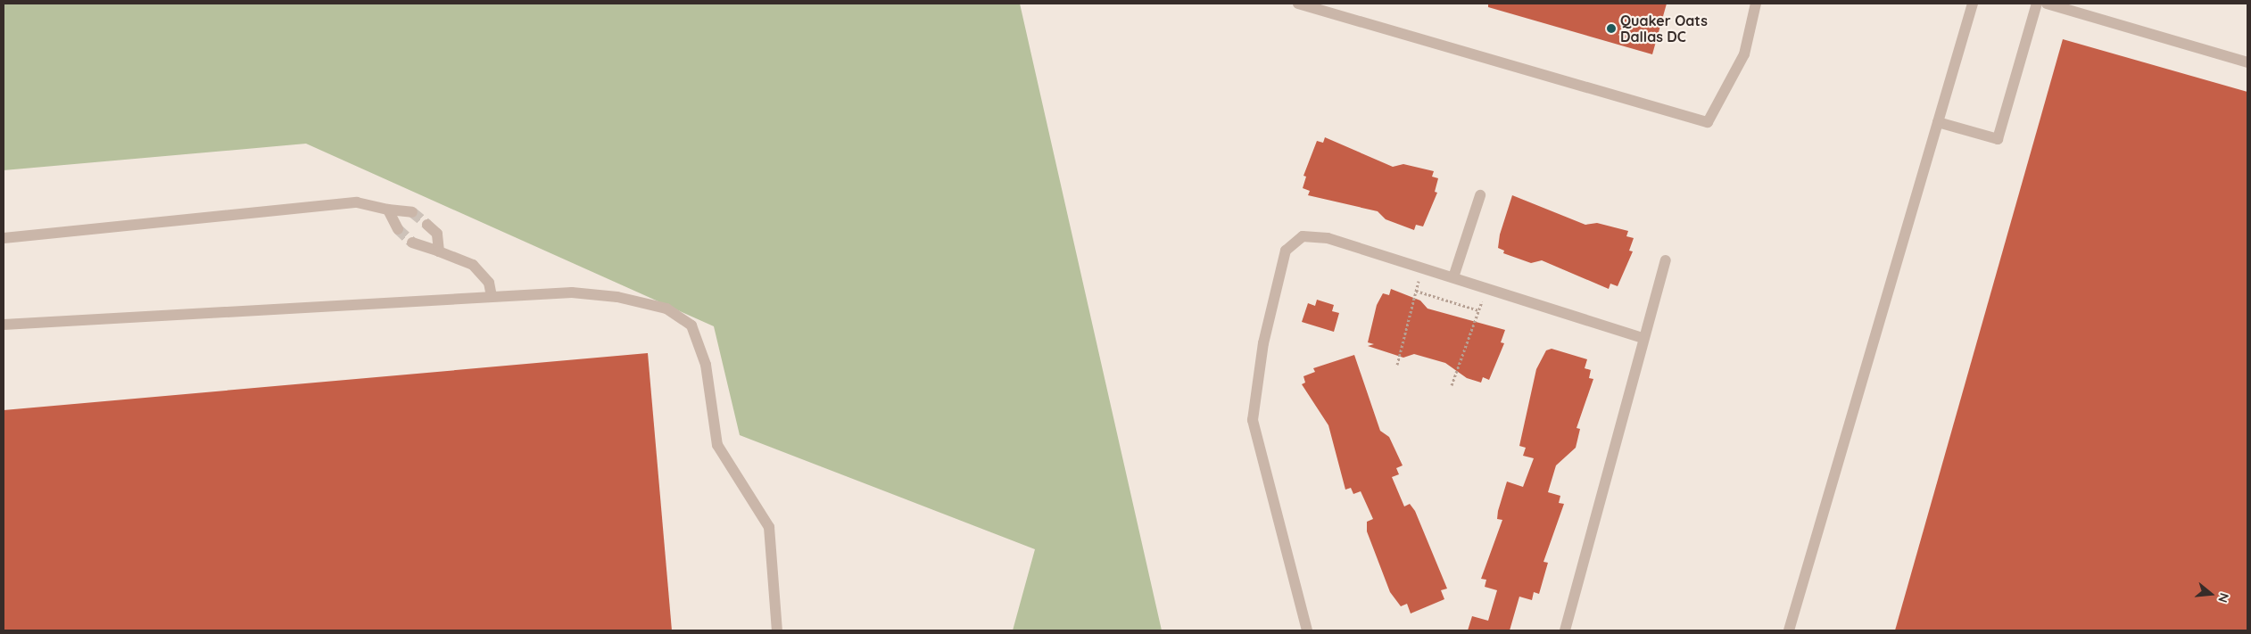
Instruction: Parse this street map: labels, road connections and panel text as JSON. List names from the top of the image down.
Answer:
{
  "places": ["Quaker Oats Dallas DC"],
  "north": "right"
}
